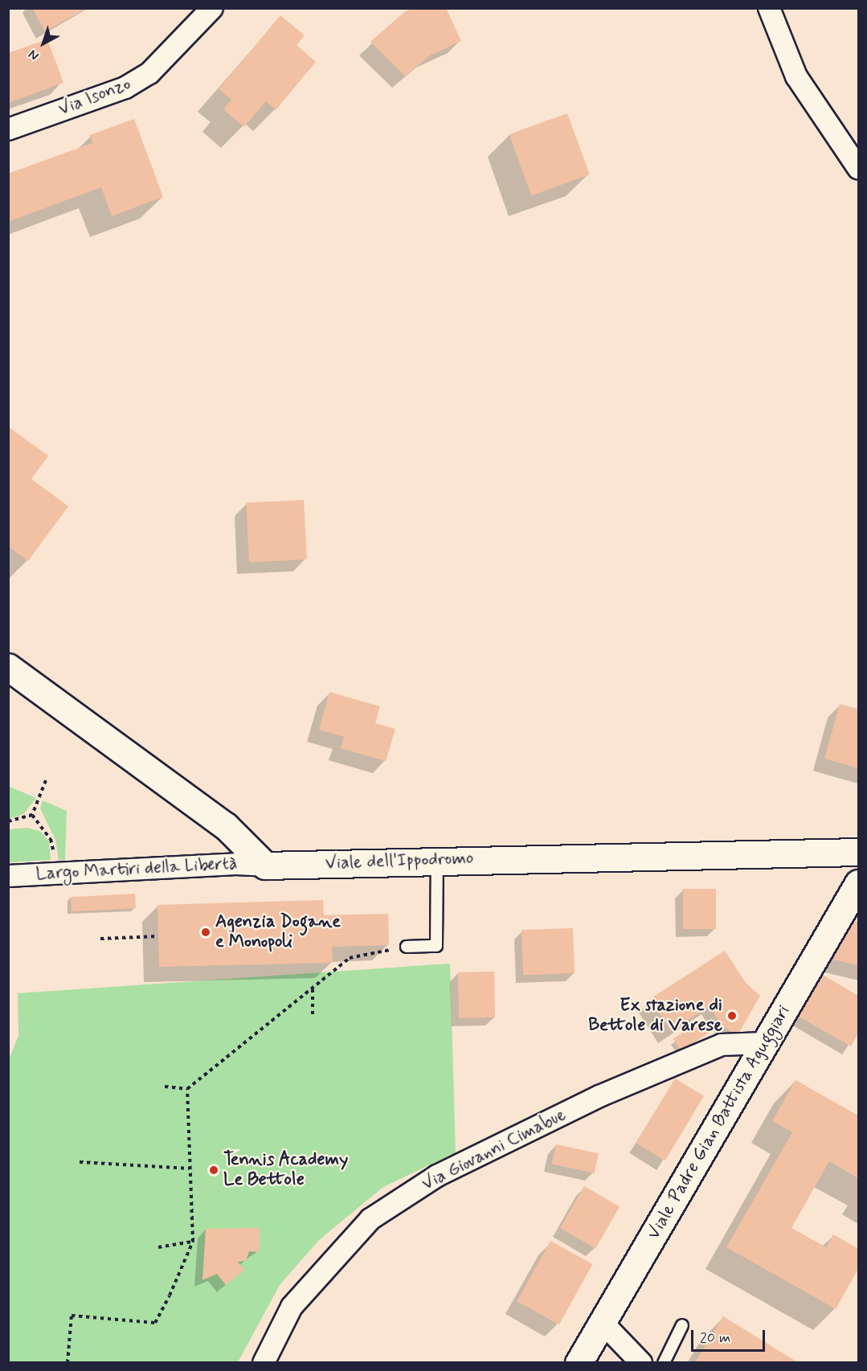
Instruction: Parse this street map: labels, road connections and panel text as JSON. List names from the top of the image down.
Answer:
{
  "streets": {
    "street": [
      "Via Isonzo",
      "Viale dell'Ippodromo",
      "Largo Martiri della Libertà",
      "Viale Padre Gian Battista Aguggiari",
      "Via Giovanni Cimabue"
    ]
  },
  "crossings": [
    ["Viale dell'Ippodromo", "Largo Martiri della Libertà"],
    ["Viale Padre Gian Battista Aguggiari", "Via Giovanni Cimabue"]
  ],
  "places": ["Agenzia Dogane e Monopoli", "Ex stazione di Bettole di Varese", "Tennis Academy Le Bettole"],
  "scale_bar": "20 m",
  "north": "bottom left"
}
